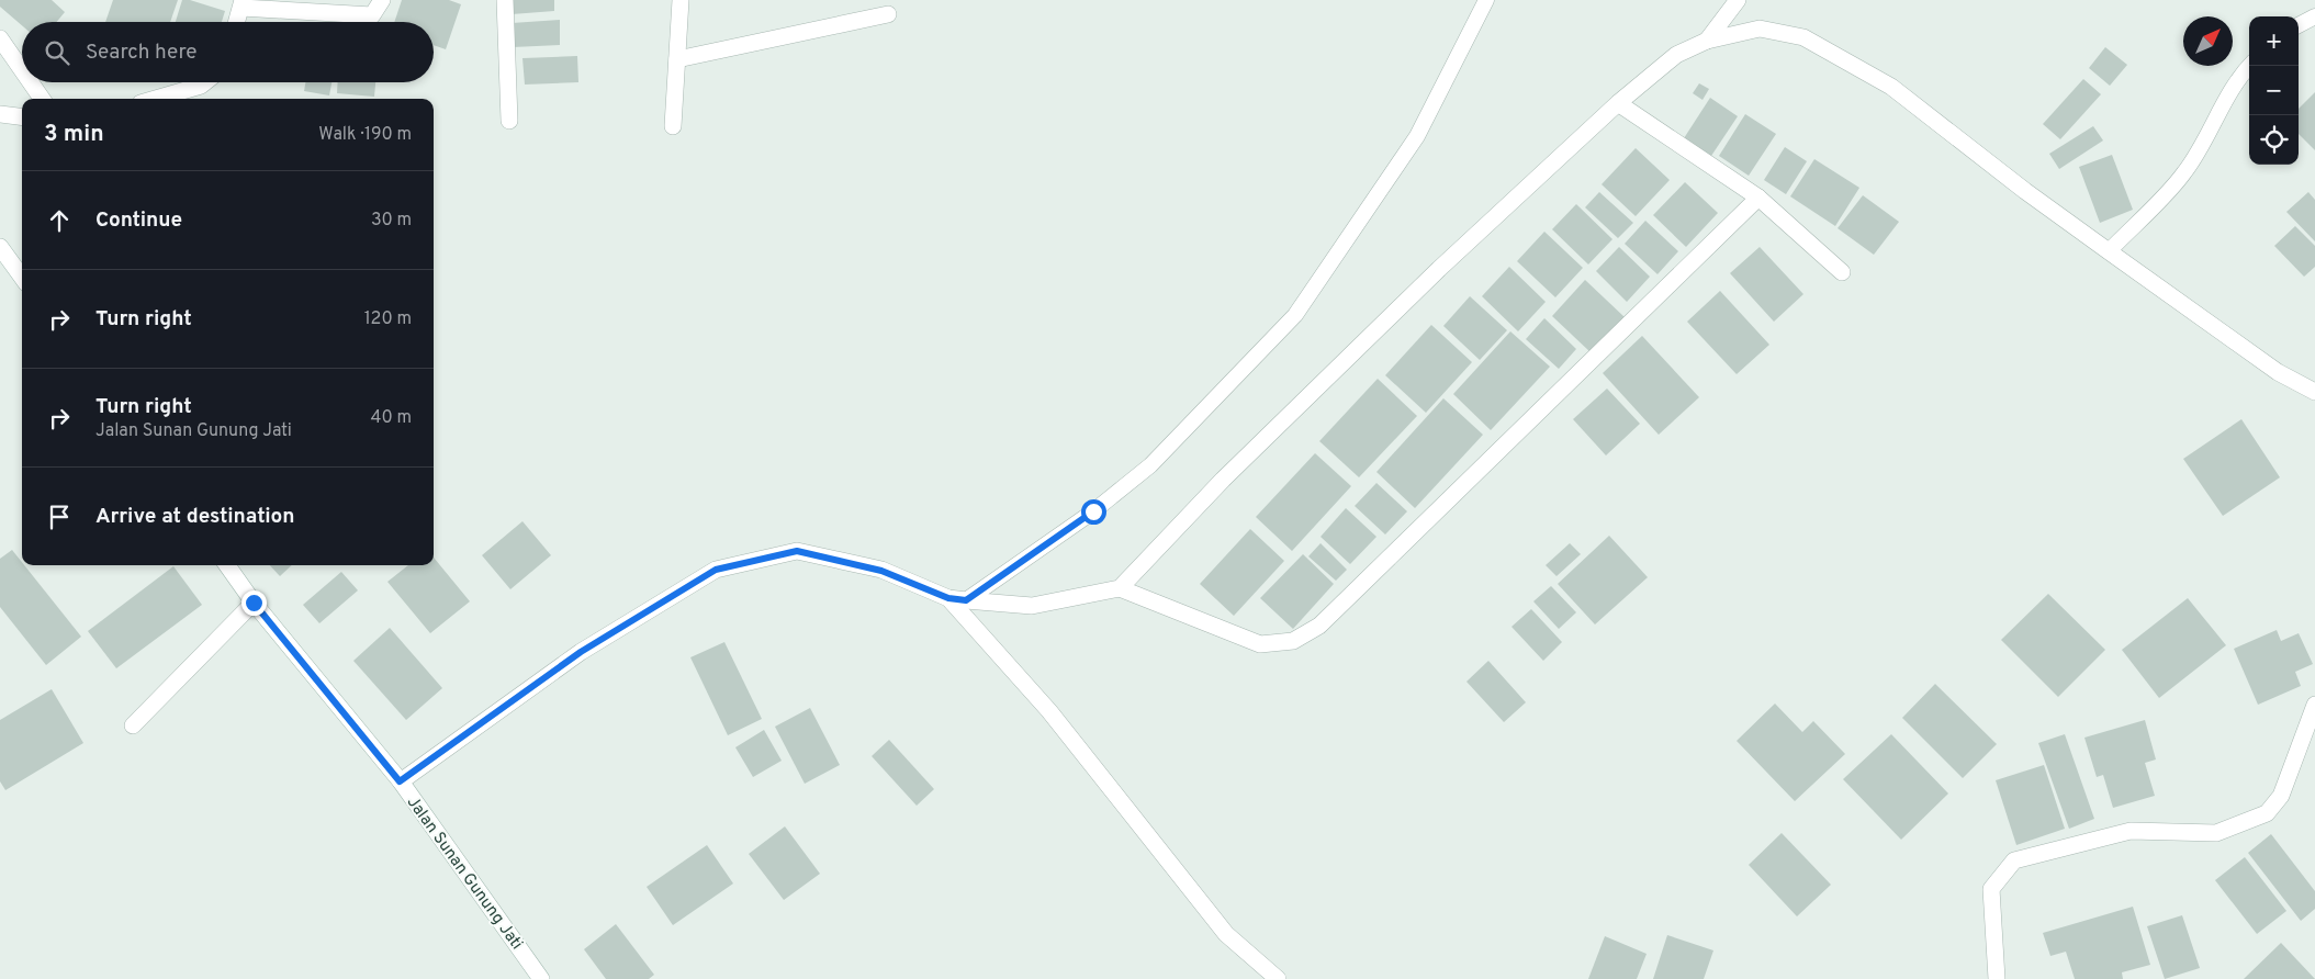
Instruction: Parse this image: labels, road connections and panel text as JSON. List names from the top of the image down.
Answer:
{
  "streets": {
    "street": ["Jalan Sunan Gunung Jati"]
  },
  "north": "top right",
  "page": {
    "map_buttons": ["+", "−"],
    "search": "Search here",
    "heading": ["3 min", "Walk · 190 m"],
    "list": [
      ["Continue", "30 m"],
      ["Turn right", "120 m"],
      ["Turn right", "Jalan Sunan Gunung Jati", "40 m"],
      "Arrive at destination"
    ]
  }
}
